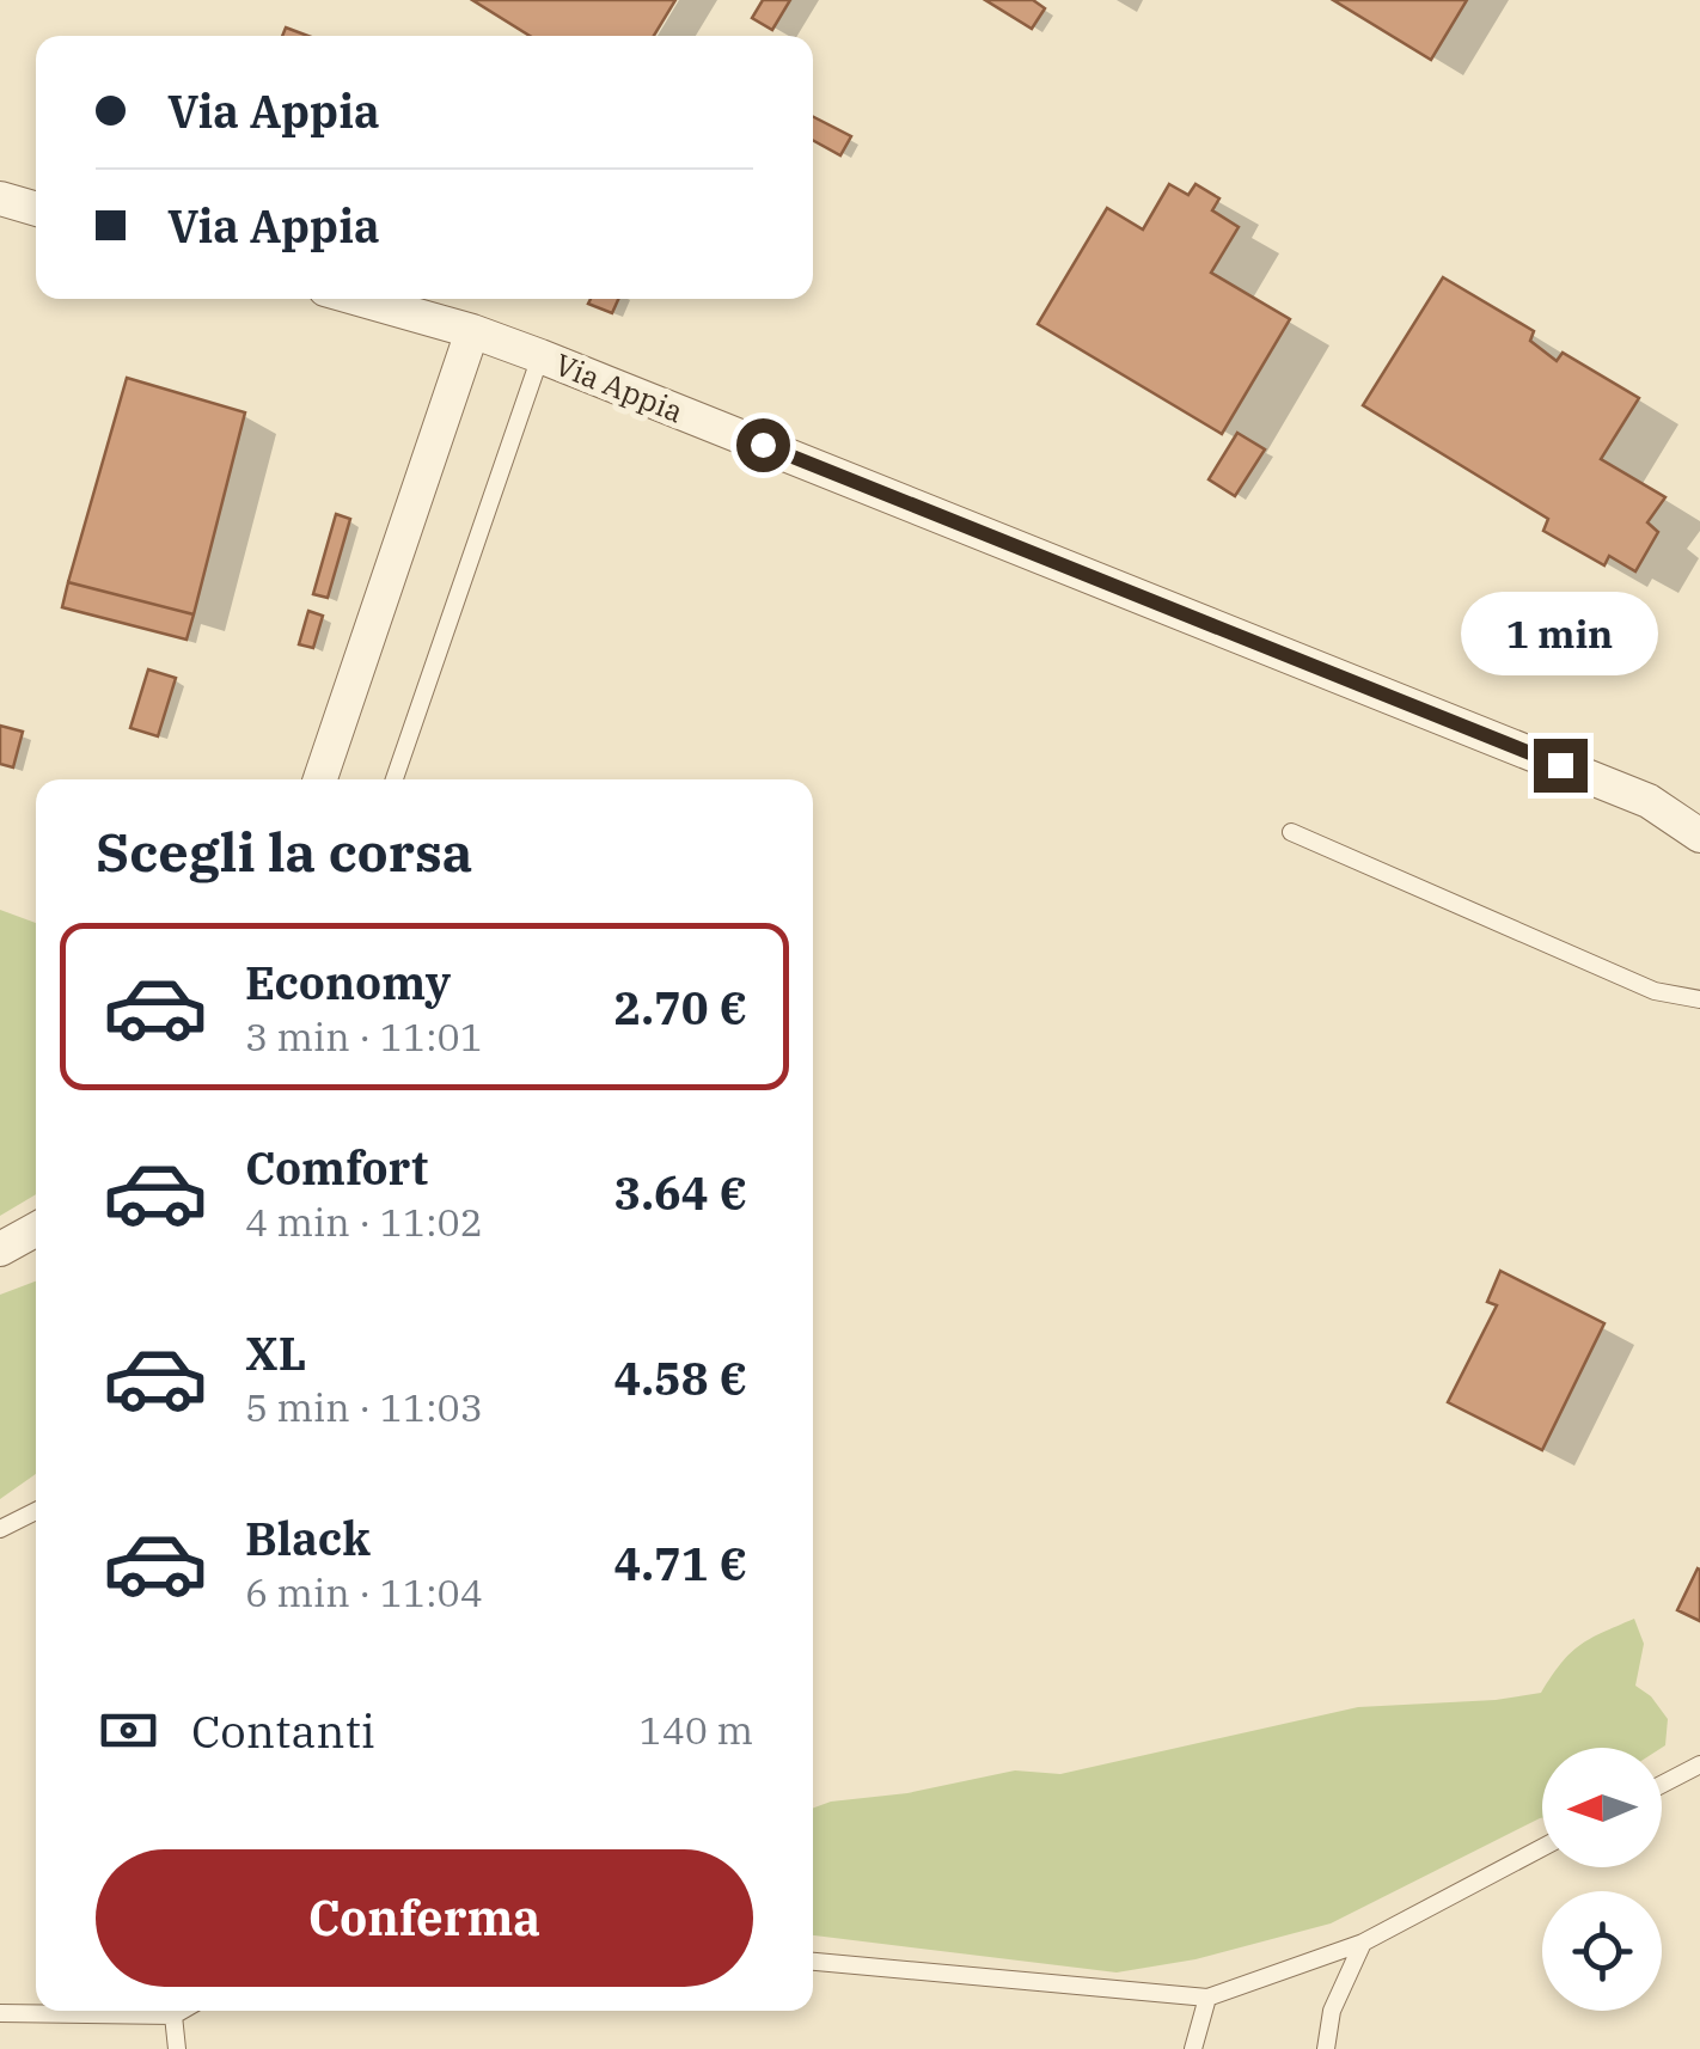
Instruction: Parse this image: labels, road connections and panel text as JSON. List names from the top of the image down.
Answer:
{
  "streets": {
    "street": ["Via Appia"]
  },
  "north": "left",
  "page": {
    "banner": ["Via Appia", "Via Appia"],
    "bubble": "1 min",
    "heading": "Scegli la corsa",
    "list": [
      {
        "name": "Economy",
        "note": "3 min · 11:01",
        "value": "2.70 €"
      },
      {
        "name": "Comfort",
        "note": "4 min · 11:02",
        "value": "3.64 €"
      },
      {
        "name": "XL",
        "note": "5 min · 11:03",
        "value": "4.58 €"
      },
      {
        "name": "Black",
        "note": "6 min · 11:04",
        "value": "4.71 €"
      }
    ],
    "pay": ["Contanti", "140 m"],
    "buttons": "Conferma"
  }
}
